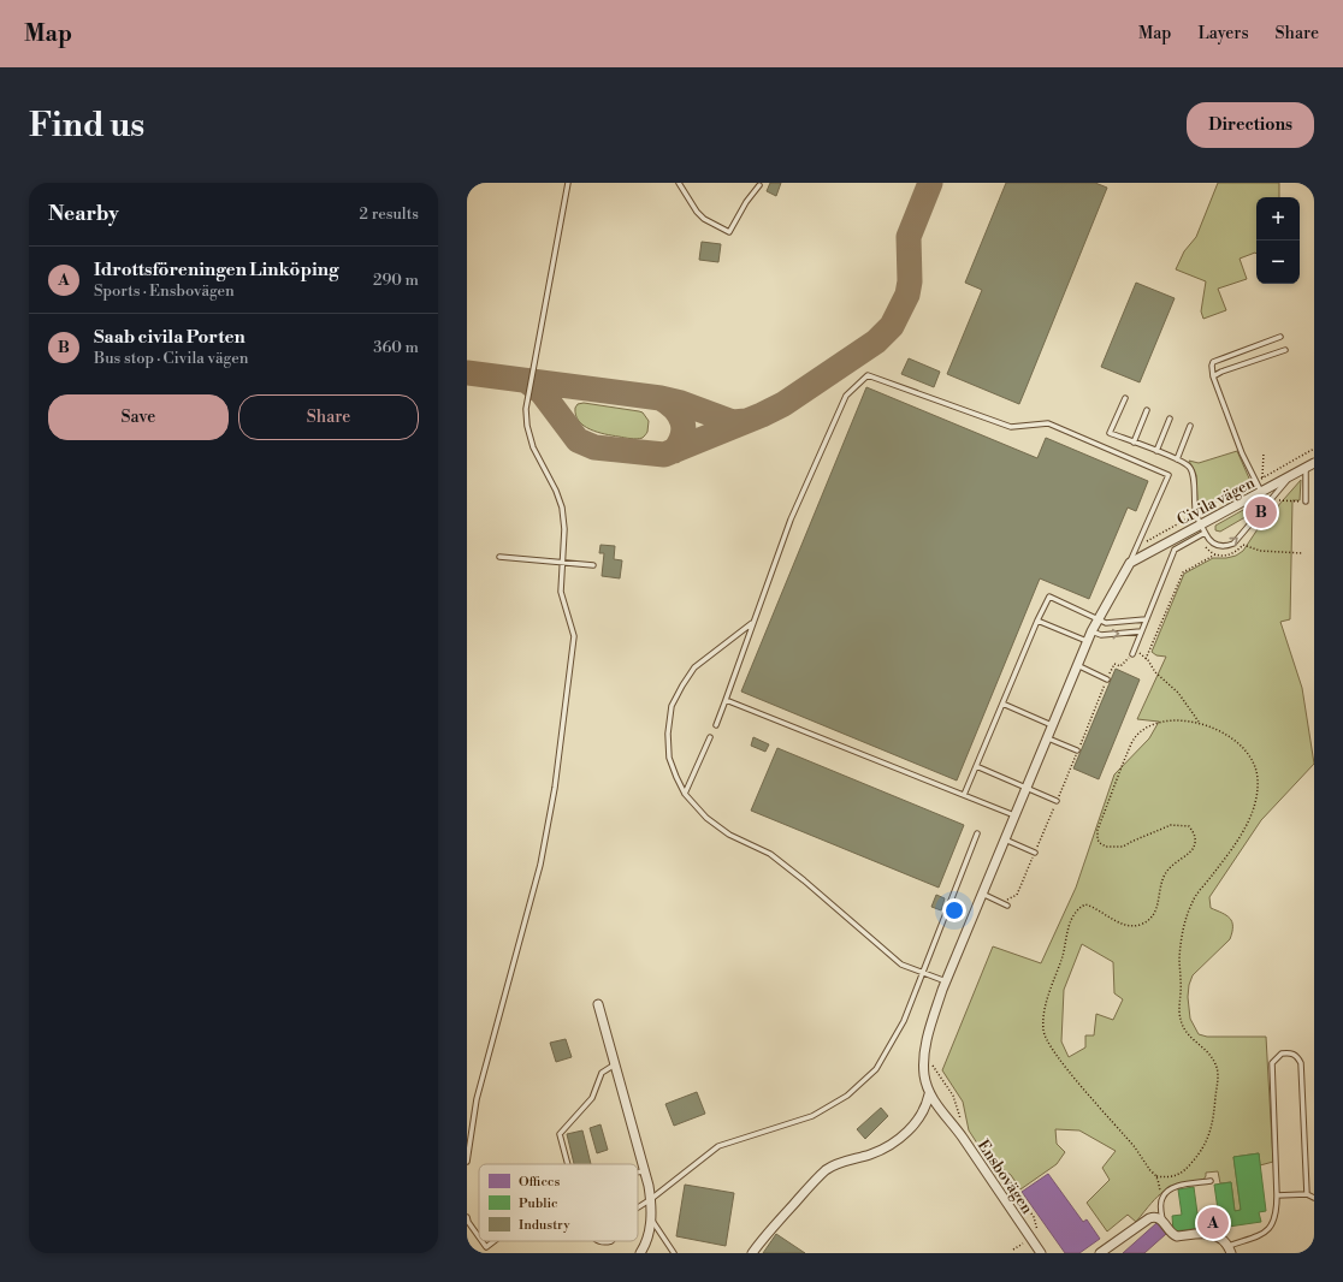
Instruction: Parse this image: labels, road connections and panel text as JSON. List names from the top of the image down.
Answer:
{
  "streets": {
    "street": ["Civila vägen", "Ensbovägen"]
  },
  "legend": ["Offices", "Public", "Industry"],
  "page": {
    "header": "Map",
    "nav": ["Map", "Layers", "Share"],
    "buttons": [
      "Directions",
      ["Save", "Share"]
    ],
    "title": "Find us",
    "heading": ["Nearby", "2 results"],
    "map_buttons": ["+", "−"],
    "list": [
      {
        "mark": "A",
        "name": "Idrottsföreningen Linköping",
        "note": "Sports · Ensbovägen",
        "value": "290 m"
      },
      {
        "mark": "B",
        "name": "Saab civila Porten",
        "note": "Bus stop · Civila vägen",
        "value": "360 m"
      }
    ],
    "pins": ["B", "A"]
  }
}
